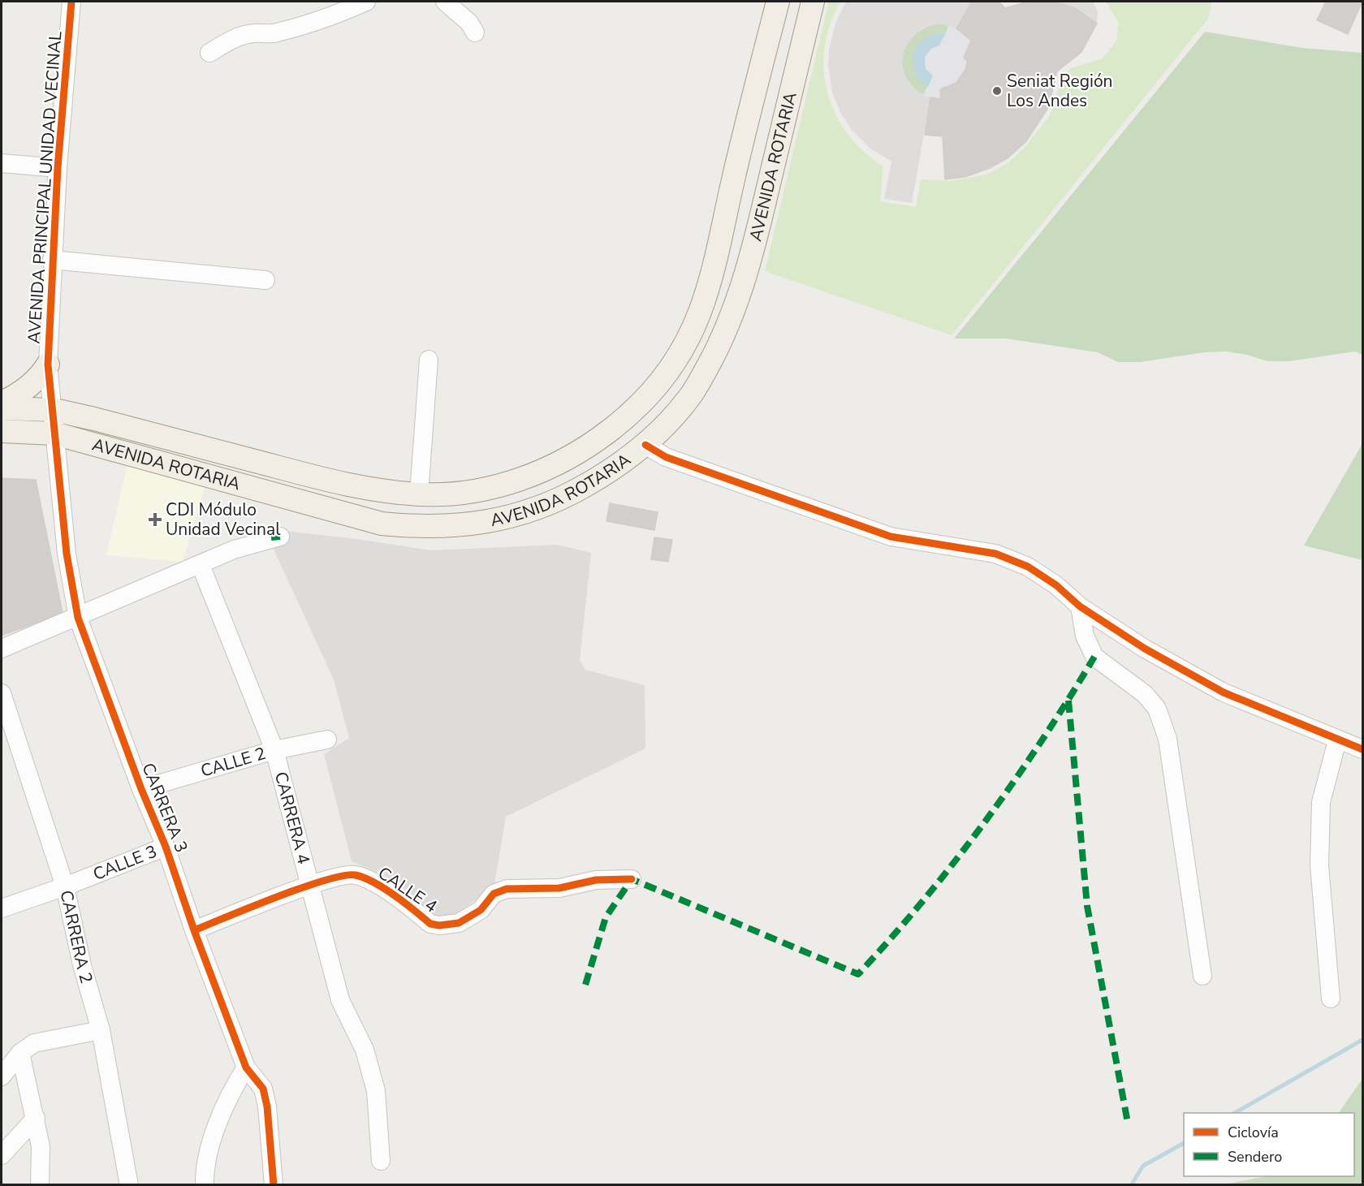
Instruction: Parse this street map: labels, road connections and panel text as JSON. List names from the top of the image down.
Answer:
{
  "streets": {
    "main road": ["AVENIDA ROTARIA"],
    "street": [
      "AVENIDA PRINCIPAL UNIDAD VECINAL",
      "CALLE 2",
      "CARRERA 3",
      "CARRERA 4",
      "CALLE 3",
      "CALLE 4",
      "CARRERA 2"
    ]
  },
  "crossings": [
    ["AVENIDA ROTARIA", "AVENIDA PRINCIPAL UNIDAD VECINAL"],
    ["AVENIDA ROTARIA", "CARRERA 3"],
    ["AVENIDA PRINCIPAL UNIDAD VECINAL", "CARRERA 3"],
    ["CALLE 2", "CARRERA 3"],
    ["CALLE 2", "CARRERA 4"],
    ["CARRERA 3", "CALLE 3"],
    ["CARRERA 3", "CALLE 4"],
    ["CARRERA 4", "CALLE 4"],
    ["CALLE 3", "CARRERA 2"]
  ],
  "places": {
    "other": ["Seniat Región Los Andes"],
    "health": ["CDI Módulo Unidad Vecinal"]
  },
  "legend": ["Ciclovía", "Sendero"]
}
